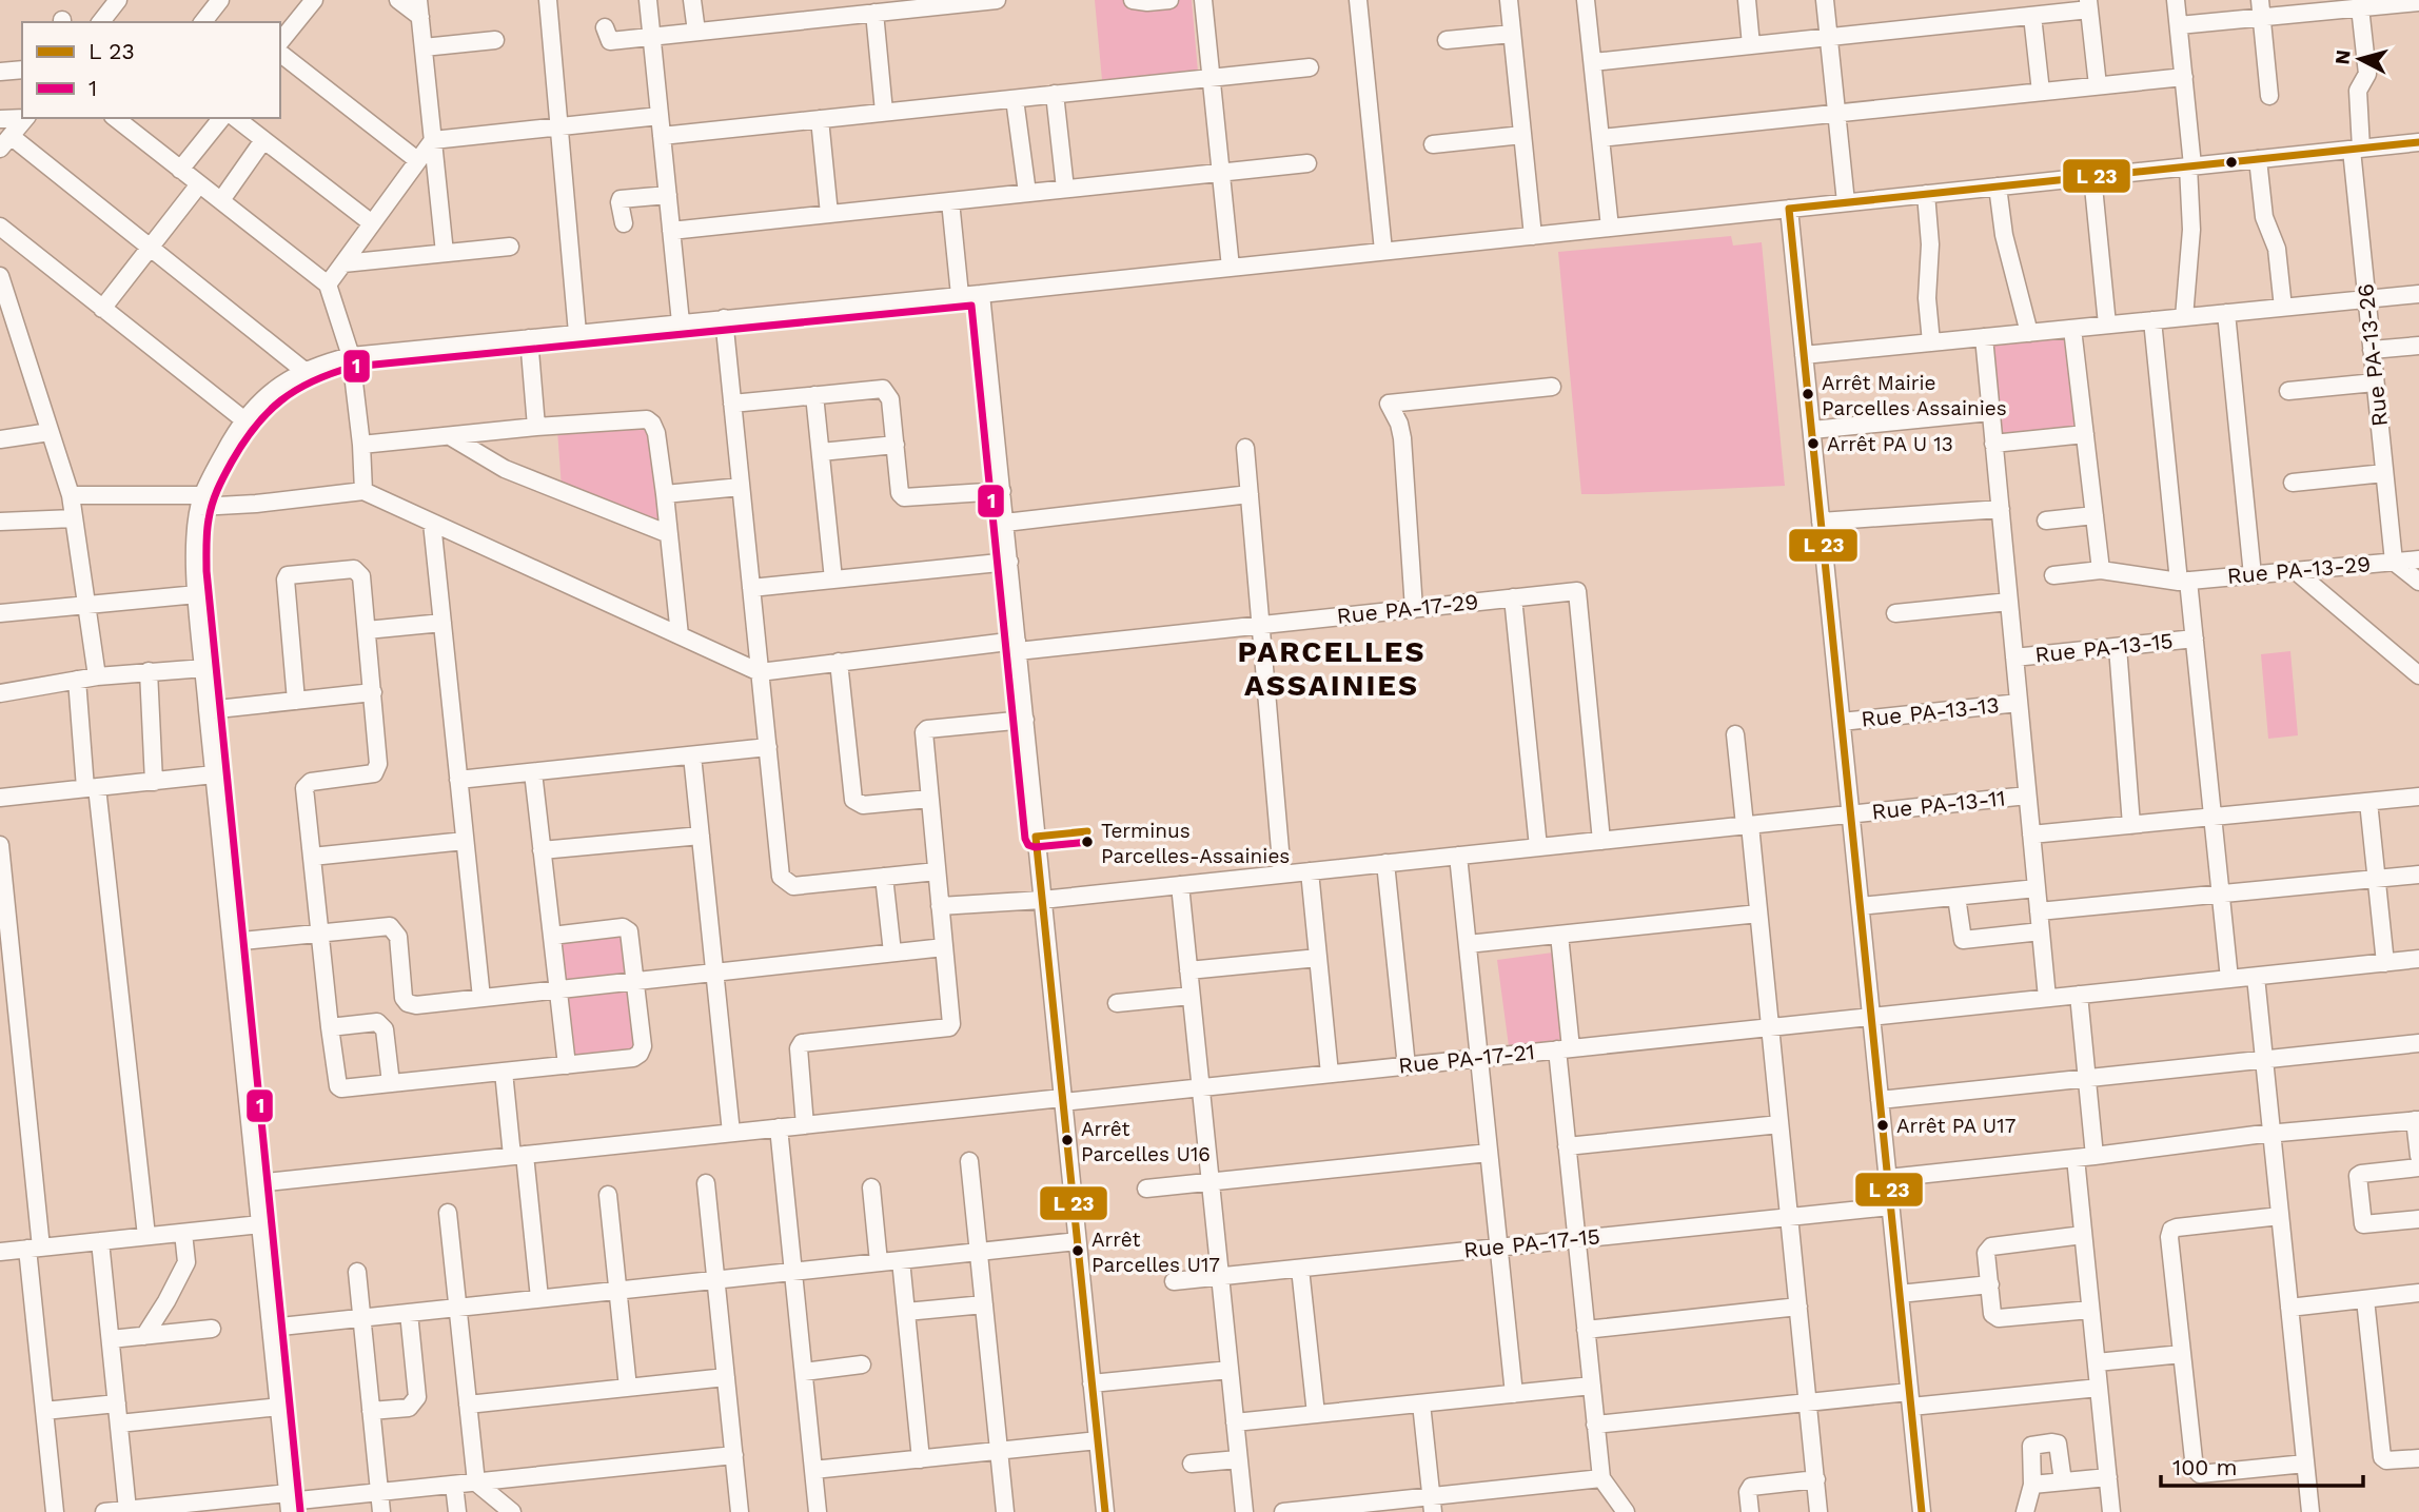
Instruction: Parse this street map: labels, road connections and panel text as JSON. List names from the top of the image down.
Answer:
{
  "streets": {
    "street": [
      "Rue PA-13-26",
      "Rue PA-13-29",
      "Rue PA-17-29",
      "Rue PA-13-15",
      "Rue PA-13-13",
      "Rue PA-13-11",
      "Rue PA-17-21",
      "Rue PA-17-15"
    ]
  },
  "crossings": [
    ["Rue PA-13-26", "Rue PA-13-29"],
    ["Rue PA-17-29", "Rue PA-13-11"]
  ],
  "districts": ["PARCELLES ASSAINIES"],
  "places": [
    "Arrêt Mairie Parcelles Assainies",
    "Arrêt PA U 13",
    "Terminus Parcelles-Assainies",
    "Arrêt PA U17",
    "Arrêt Parcelles U16",
    "Arrêt Parcelles U17"
  ],
  "lines": ["transit line 1"],
  "legend": ["L 23", "1"],
  "scale_bar": "100 m",
  "north": "left"
}
